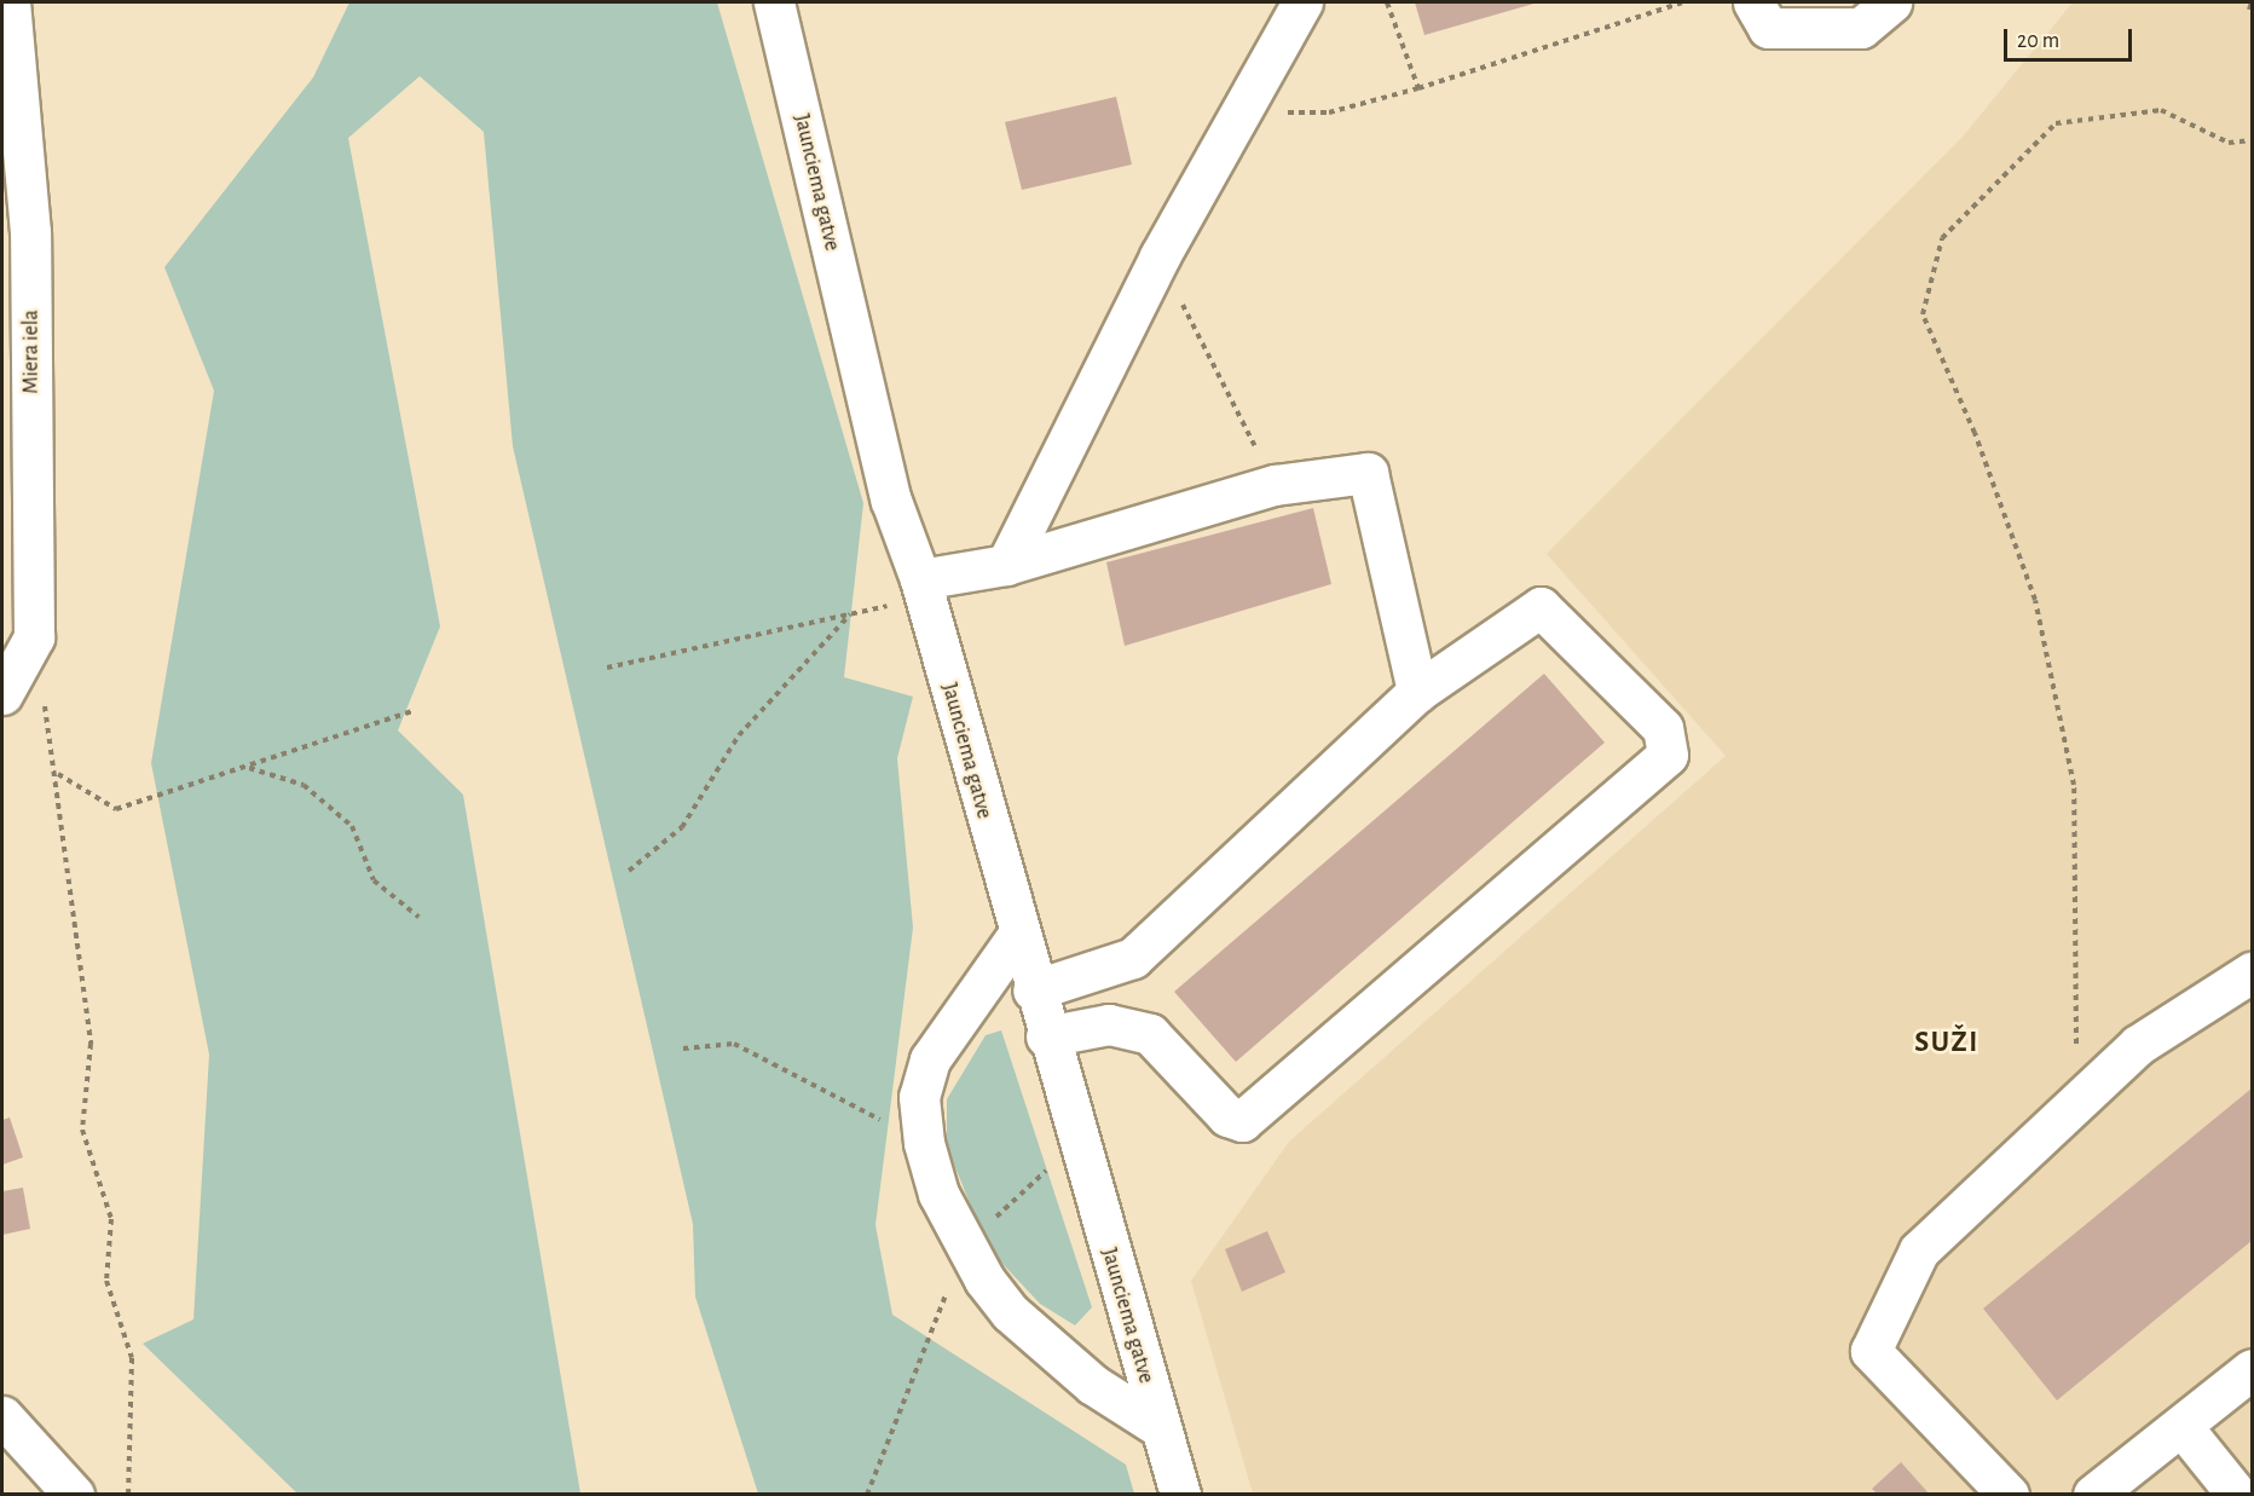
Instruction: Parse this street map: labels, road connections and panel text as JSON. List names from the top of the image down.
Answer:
{
  "streets": {
    "main road": ["Jaunciema gatve", "Miera iela"]
  },
  "districts": ["SUŽI"],
  "scale_bar": "20 m"
}
